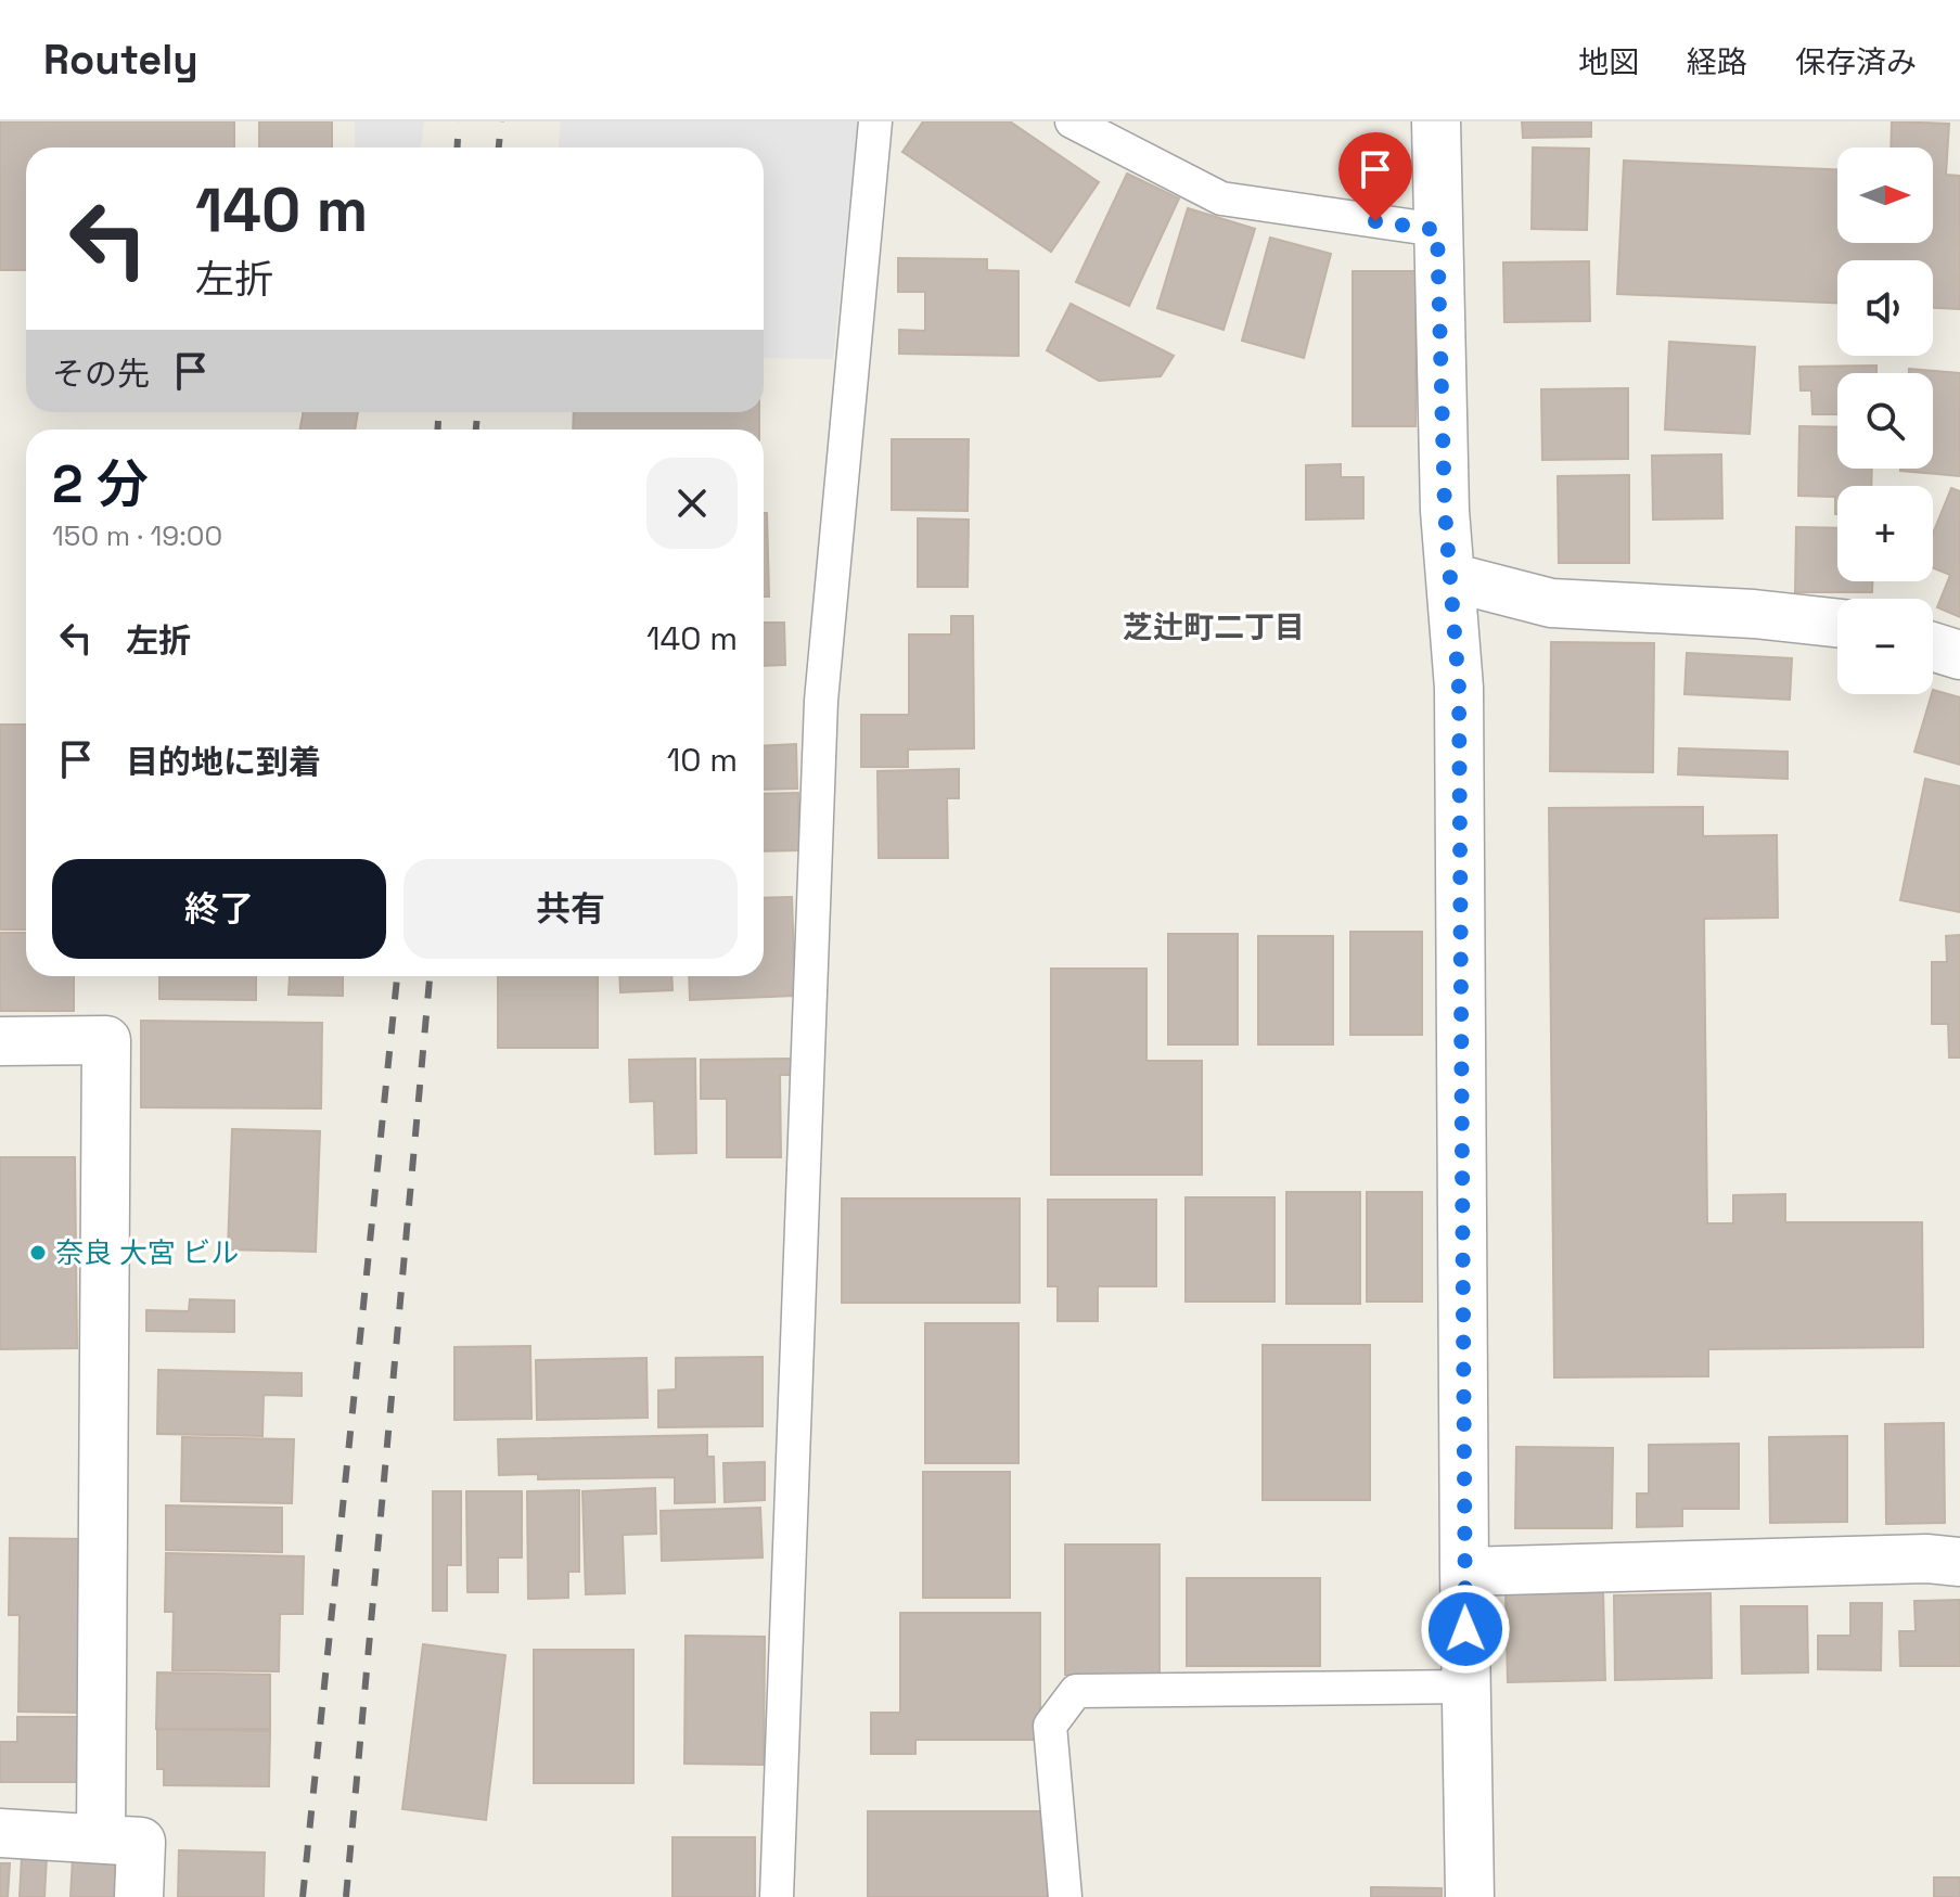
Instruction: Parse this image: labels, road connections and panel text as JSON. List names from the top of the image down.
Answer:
{
  "districts": ["芝辻町二丁目"],
  "places": ["奈良 大宮 ビル"],
  "north": "right",
  "page": {
    "header": "Routely",
    "nav": ["地図", "経路", "保存済み"],
    "map_buttons": ["+", "−"],
    "turn": ["140 m", "左折"],
    "then": "その先",
    "heading": ["2 分", "150 m · 19:00"],
    "list": [
      {
        "name": "左折",
        "value": "140 m"
      },
      {
        "name": "目的地に到着",
        "value": "10 m"
      }
    ],
    "buttons": ["終了", "共有"]
  }
}
